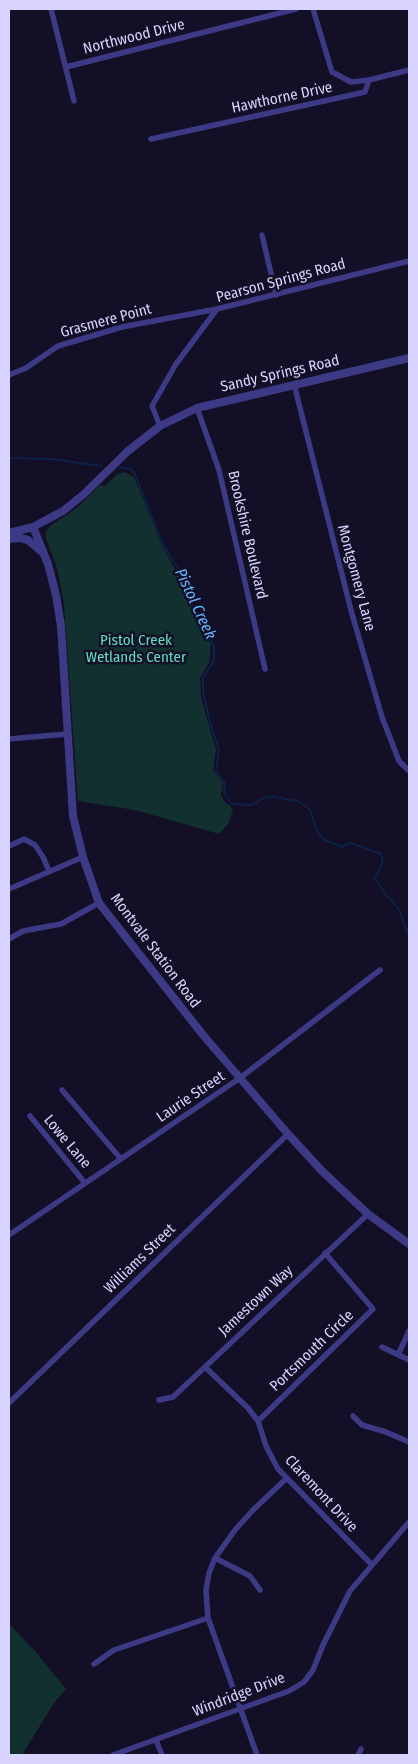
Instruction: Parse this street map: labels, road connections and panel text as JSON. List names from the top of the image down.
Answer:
{
  "streets": {
    "street": [
      "Northwood Drive",
      "Hawthorne Drive",
      "Pearson Springs Road",
      "Grasmere Point",
      "Sandy Springs Road",
      "Brookshire Boulevard",
      "Montgomery Lane",
      "Montvale Station Road",
      "Laurie Street",
      "Lowe Lane",
      "Williams Street",
      "Jamestown Way",
      "Portsmouth Circle",
      "Claremont Drive",
      "Windridge Drive"
    ]
  },
  "crossings": [
    ["Pearson Springs Road", "Grasmere Point"],
    ["Pearson Springs Road", "Sandy Springs Road"],
    ["Sandy Springs Road", "Brookshire Boulevard"],
    ["Sandy Springs Road", "Montgomery Lane"],
    ["Montvale Station Road", "Laurie Street"],
    ["Montvale Station Road", "Williams Street"],
    ["Montvale Station Road", "Jamestown Way"],
    ["Laurie Street", "Lowe Lane"],
    ["Jamestown Way", "Portsmouth Circle"],
    ["Jamestown Way", "Claremont Drive"],
    ["Portsmouth Circle", "Claremont Drive"],
    ["Claremont Drive", "Windridge Drive"]
  ],
  "water": ["Pistol Creek"],
  "parks": ["Pistol Creek Wetlands Center"]
}
